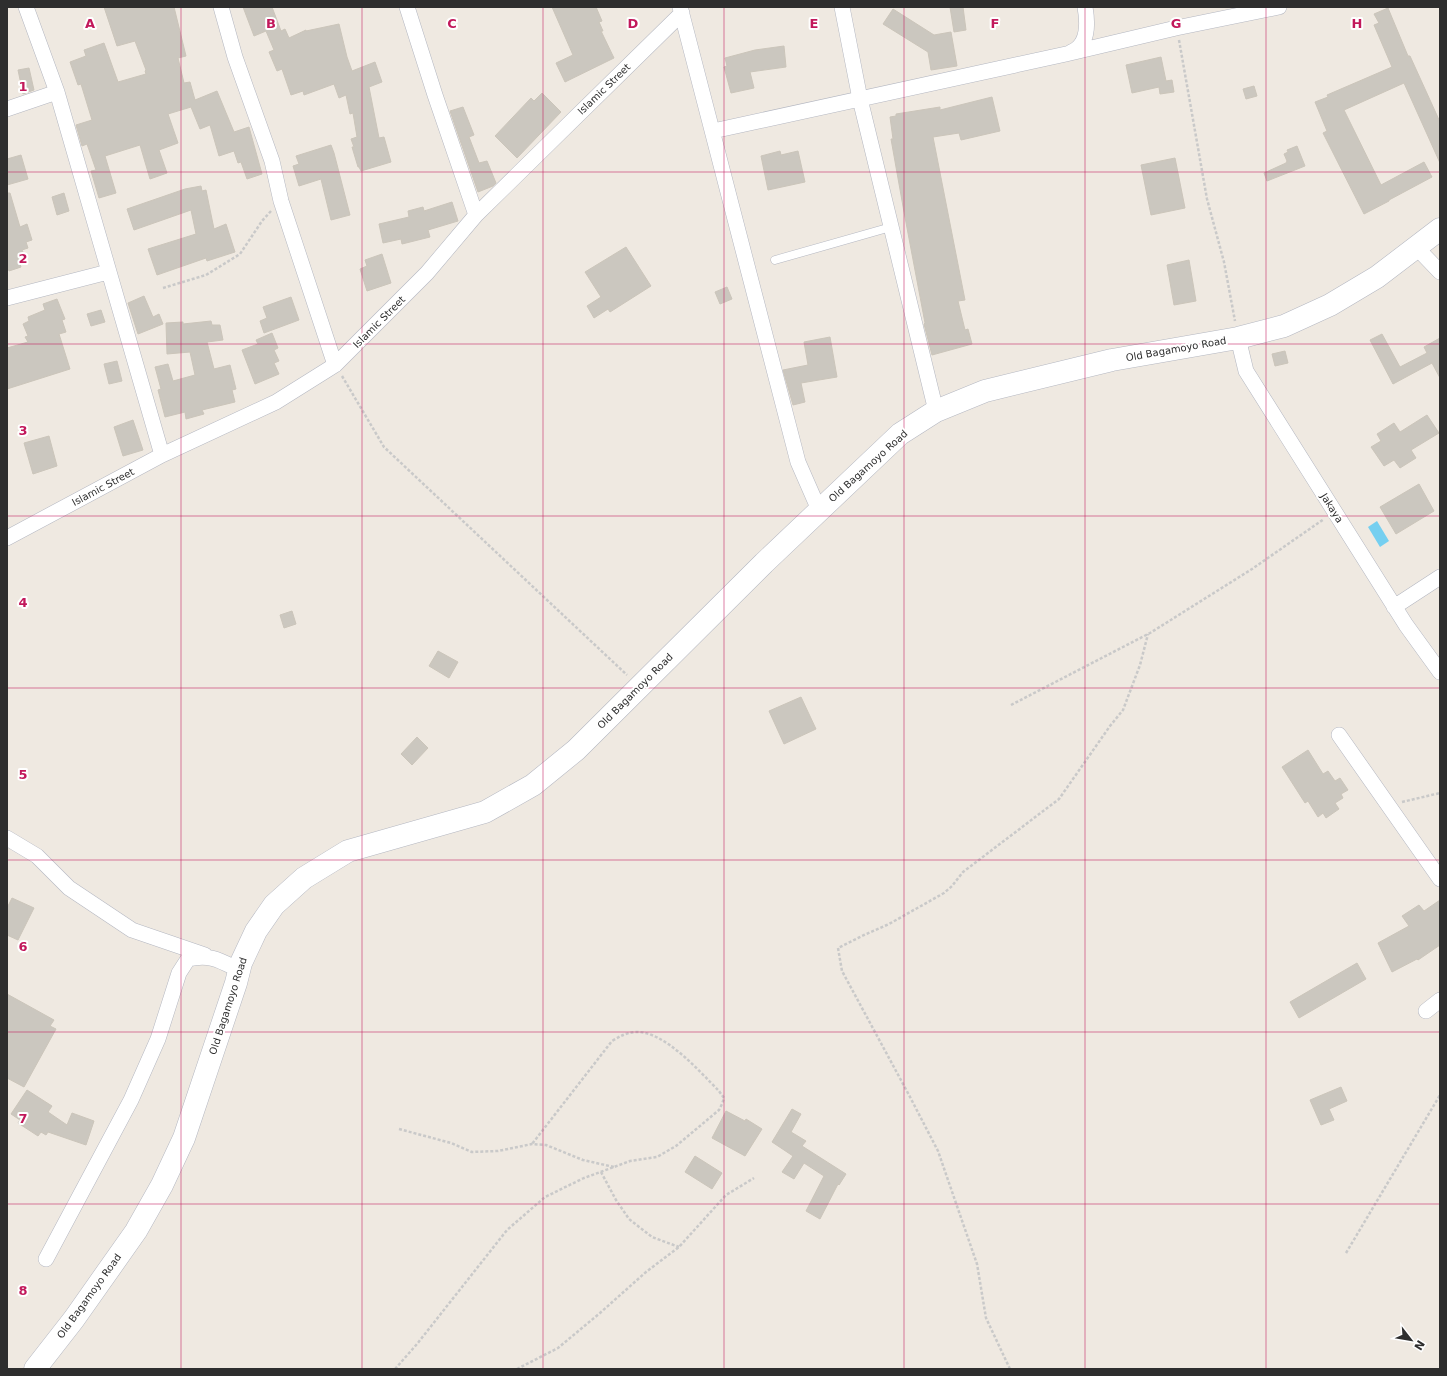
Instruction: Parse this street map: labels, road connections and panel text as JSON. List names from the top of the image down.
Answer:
{
  "streets": {
    "street": ["Islamic Street", "Old Bagamoyo Road", "Jakaya"]
  },
  "crossings": [
    ["Old Bagamoyo Road", "Jakaya"]
  ],
  "north": "bottom right",
  "grid": {
    "columns": [
      "A",
      "B",
      "C",
      "D",
      "E",
      "F",
      "G",
      "H"
    ],
    "rows": [
      "1",
      "2",
      "3",
      "4",
      "5",
      "6",
      "7",
      "8"
    ]
  }
}
